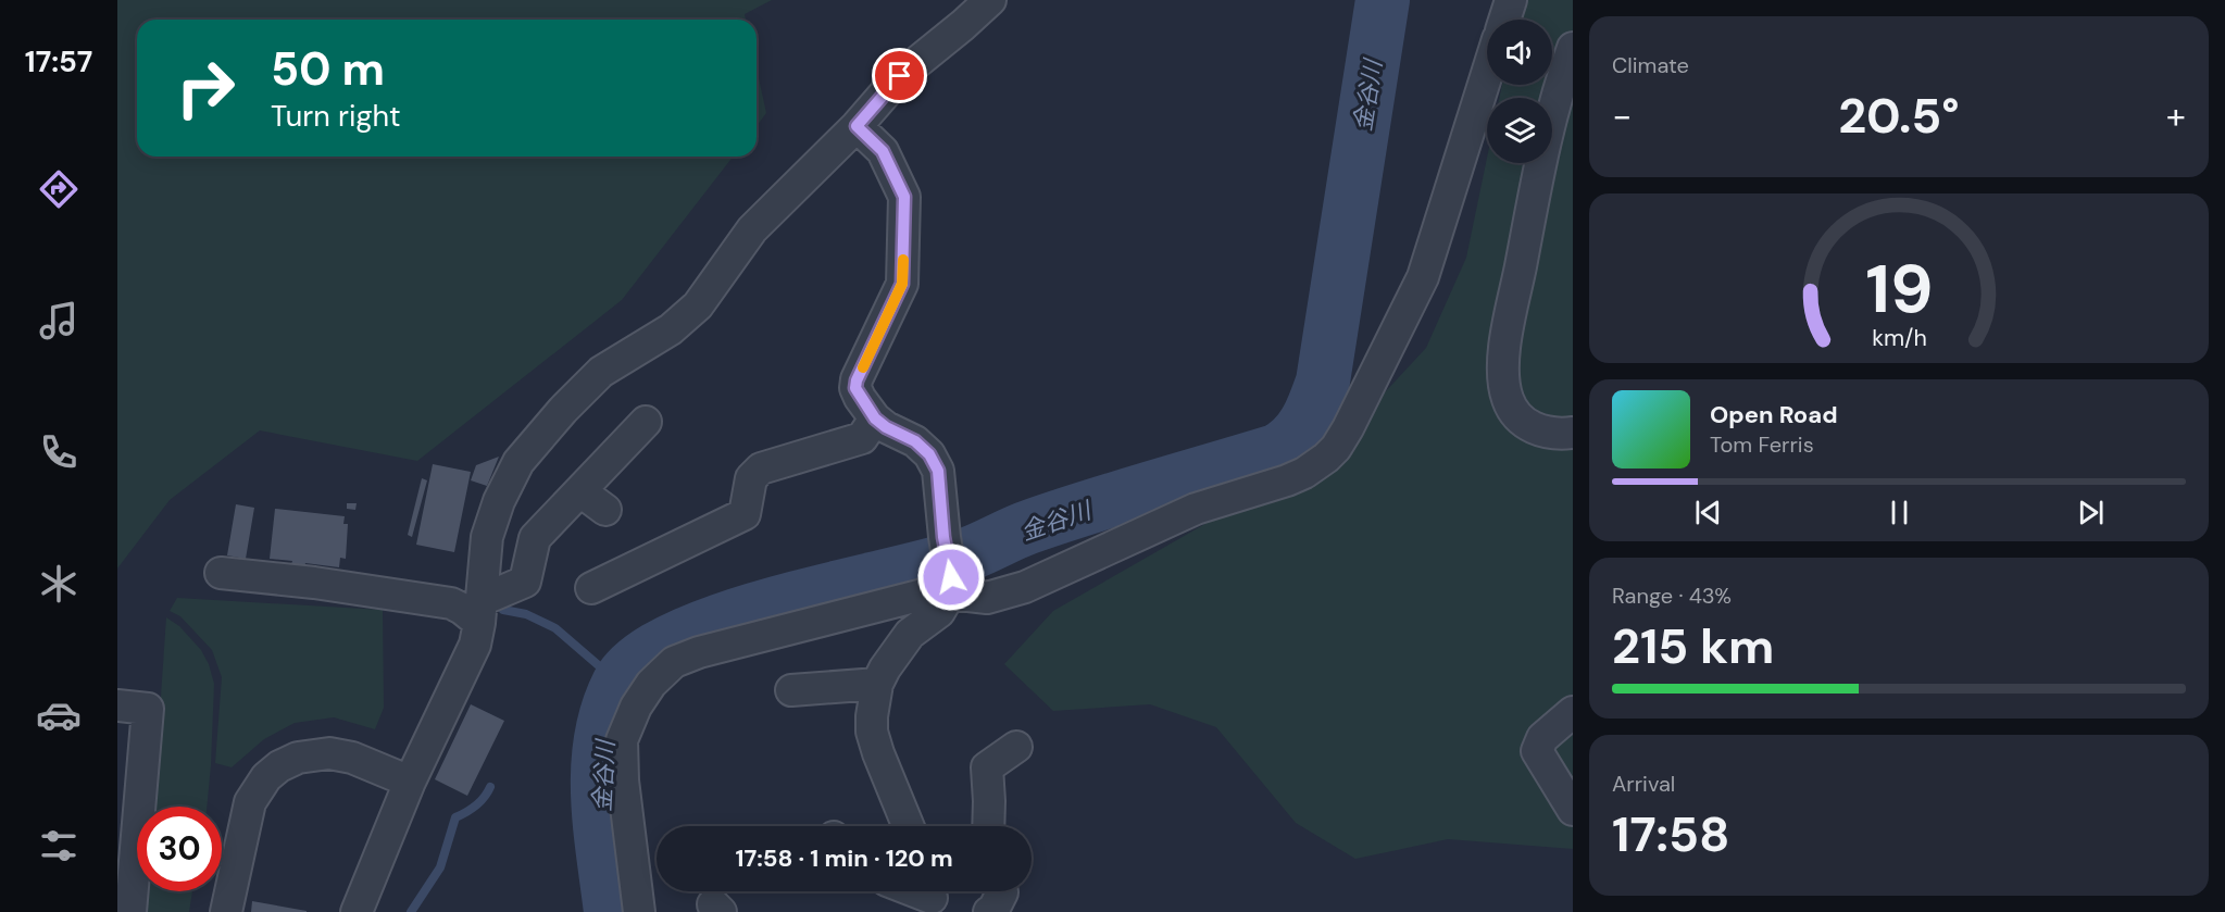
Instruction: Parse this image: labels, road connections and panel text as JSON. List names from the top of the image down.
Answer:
{
  "water": ["金谷川"],
  "page": {
    "tabs": "17:57",
    "tile": [
      "Climate",
      ["Range · 43%", "215 km"],
      ["Arrival", "17:58"]
    ],
    "turn": ["50 m", "Turn right"],
    "heat": ["−", "20.5°", "+"],
    "song": ["Open Road", "Tom Ferris"],
    "limit": "30",
    "trip": "17:58 · 1 min · 120 m",
    "gauge": ["19", "km/h"]
  }
}
